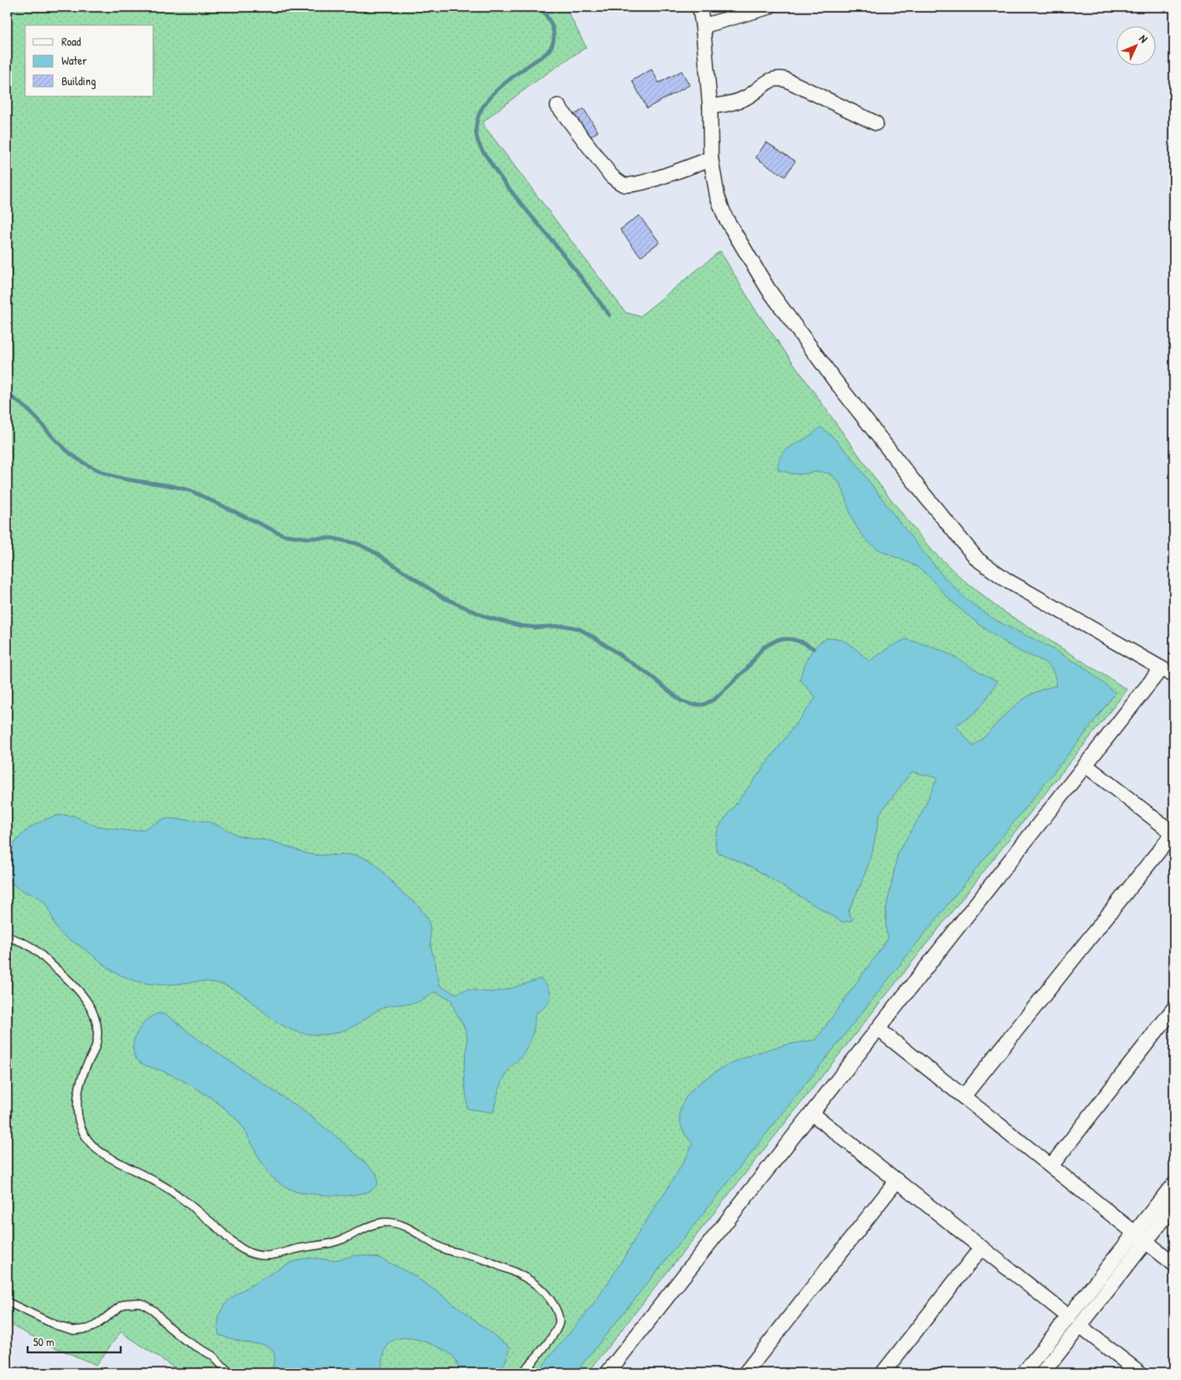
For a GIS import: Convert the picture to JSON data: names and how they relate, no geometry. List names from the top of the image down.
{
  "legend": ["Road", "Water", "Building"],
  "scale_bar": "50 m",
  "north": "top right"
}
